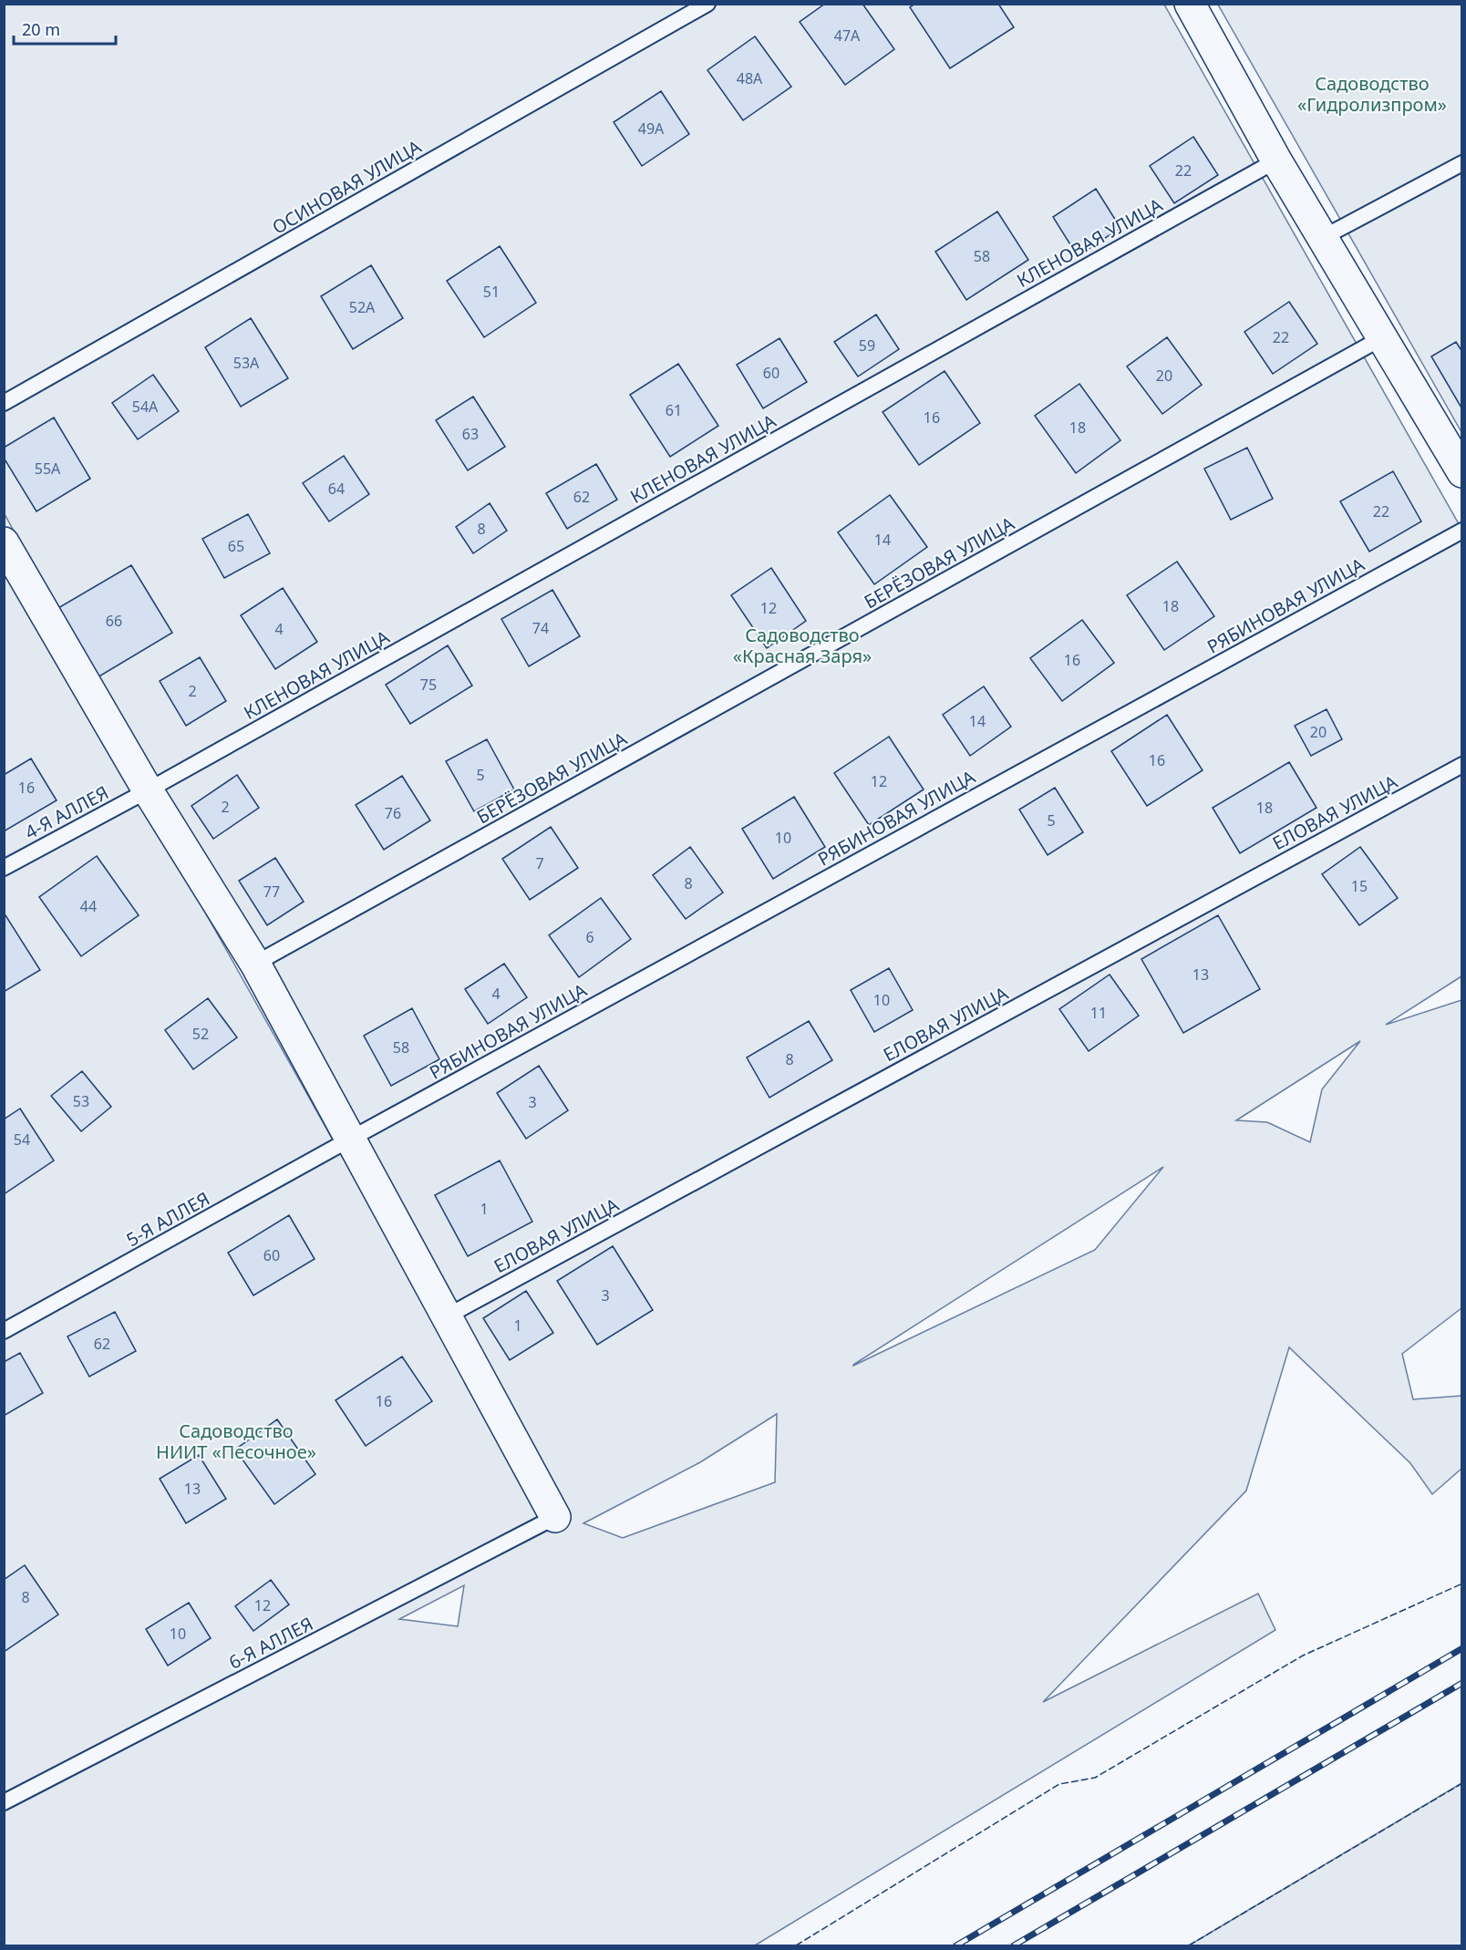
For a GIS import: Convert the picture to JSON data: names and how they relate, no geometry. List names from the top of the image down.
{
  "streets": {
    "lane": [
      "ОСИНОВАЯ УЛИЦА",
      "КЛЕНОВАЯ УЛИЦА",
      "БЕРЁЗОВАЯ УЛИЦА",
      "РЯБИНОВАЯ УЛИЦА",
      "4-Я АЛЛЕЯ",
      "ЕЛОВАЯ УЛИЦА",
      "5-Я АЛЛЕЯ",
      "6-Я АЛЛЕЯ"
    ]
  },
  "crossings": [
    ["КЛЕНОВАЯ УЛИЦА", "4-Я АЛЛЕЯ"],
    ["РЯБИНОВАЯ УЛИЦА", "5-Я АЛЛЕЯ"]
  ],
  "parks": ["Садоводство «Гидролизпром»", "Садоводство «Красная Заря»", "Садоводство НИИТ «Песочное»"],
  "house_numbers": [
    "47А",
    "48А",
    "49А",
    "22",
    "58",
    "51",
    "52А",
    "22",
    "59",
    "53А",
    "60",
    "20",
    "54А",
    "61",
    "16",
    "18",
    "63",
    "55А",
    "64",
    "62",
    "22",
    "8",
    "14",
    "65",
    "18",
    "12",
    "66",
    "74",
    "4",
    "16",
    "75",
    "2",
    "14",
    "20",
    "16",
    "5",
    "12",
    "16",
    "2",
    "18",
    "76",
    "5",
    "10",
    "7",
    "8",
    "15",
    "77",
    "44",
    "6",
    "13",
    "4",
    "10",
    "11",
    "52",
    "58",
    "8",
    "53",
    "3",
    "54",
    "1",
    "60",
    "3",
    "1",
    "62",
    "16",
    "13",
    "8",
    "12",
    "10"
  ],
  "scale_bar": "20 m"
}
